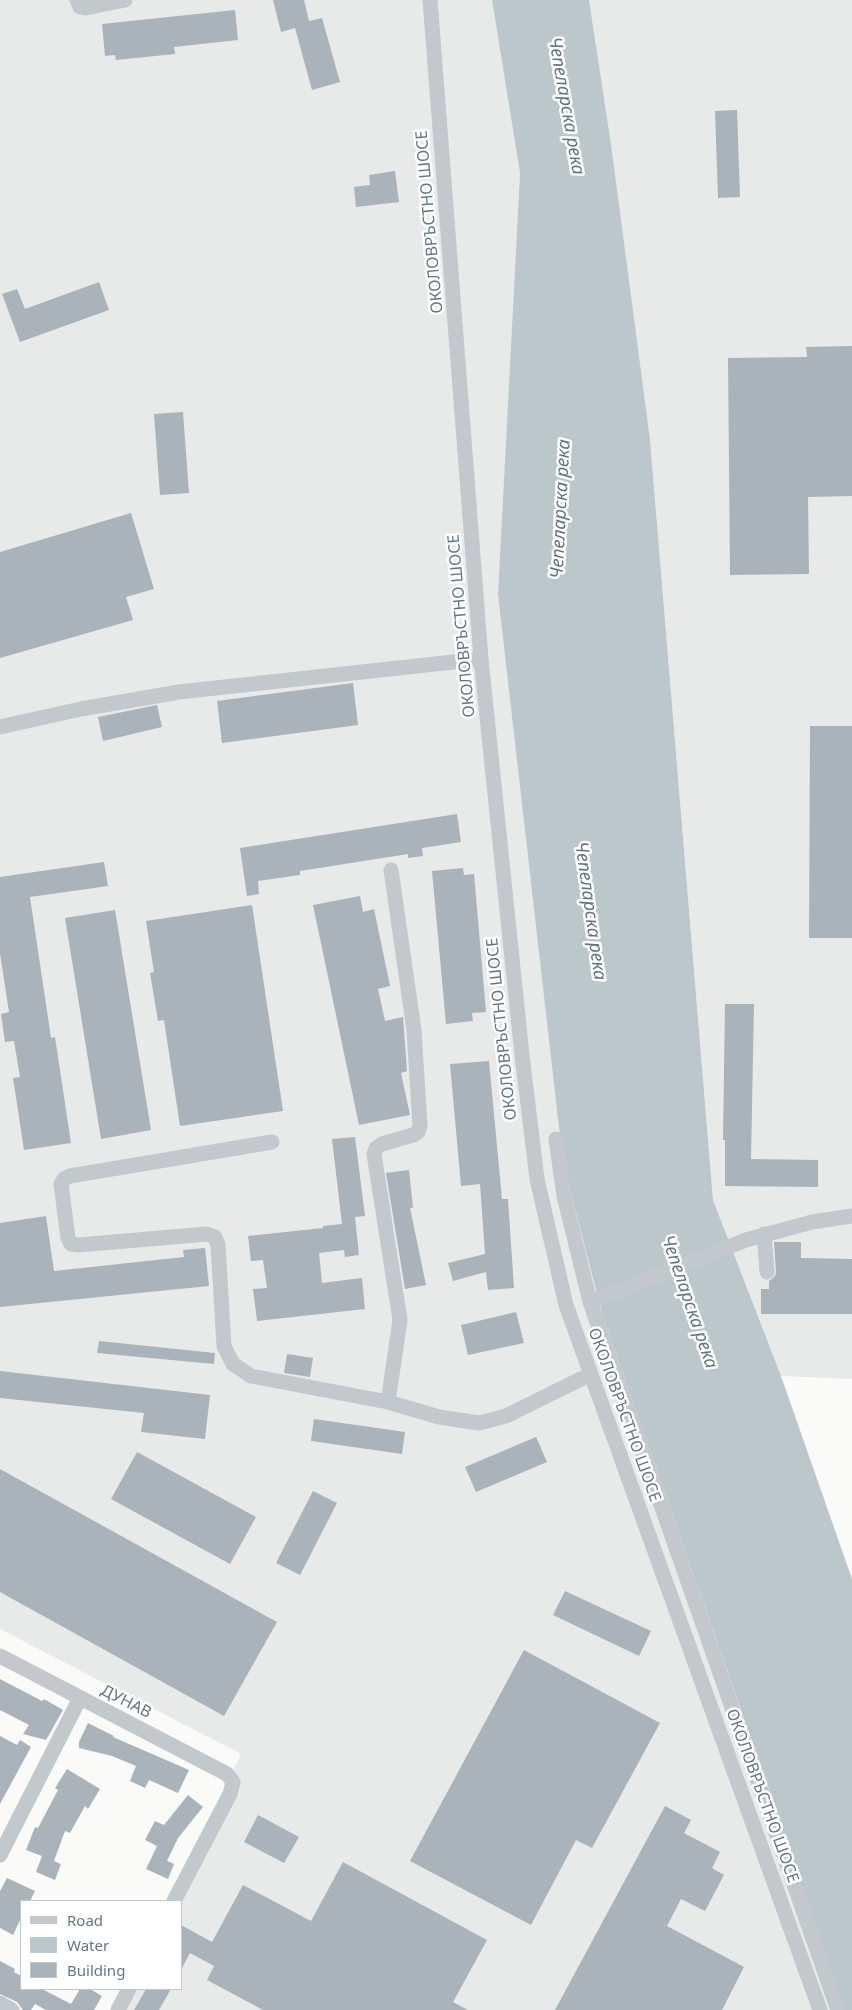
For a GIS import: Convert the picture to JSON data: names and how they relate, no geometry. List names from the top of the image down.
{
  "streets": {
    "street": ["ОКОЛОВРЪСТНО ШОСЕ", "ДУНАВ"]
  },
  "water": ["Чепеларска река"],
  "legend": ["Road", "Water", "Building"]
}
